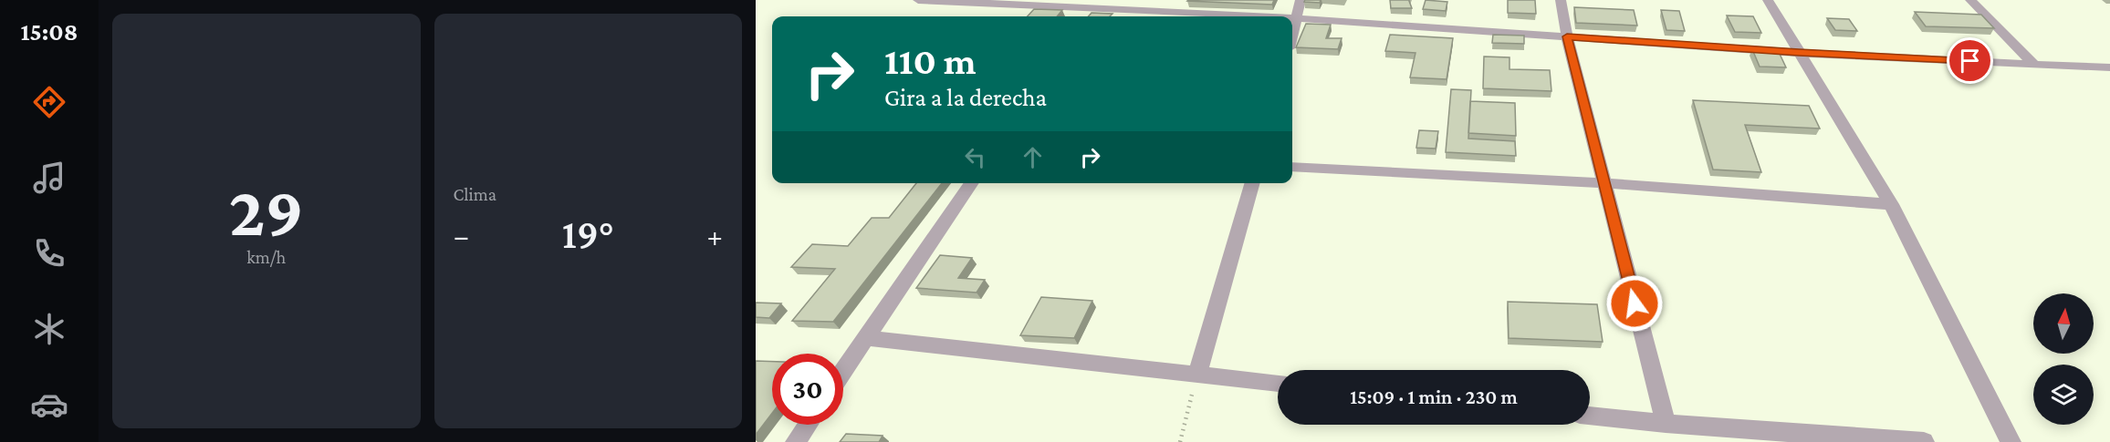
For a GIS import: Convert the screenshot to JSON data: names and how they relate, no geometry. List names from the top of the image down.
{
  "north": "top",
  "page": {
    "tabs": "15:08",
    "tile": [
      ["29", "km/h"],
      "Clima"
    ],
    "turn": ["110 m", "Gira a la derecha"],
    "heat": ["−", "19°", "+"],
    "limit": "30",
    "trip": "15:09 · 1 min · 230 m"
  }
}
